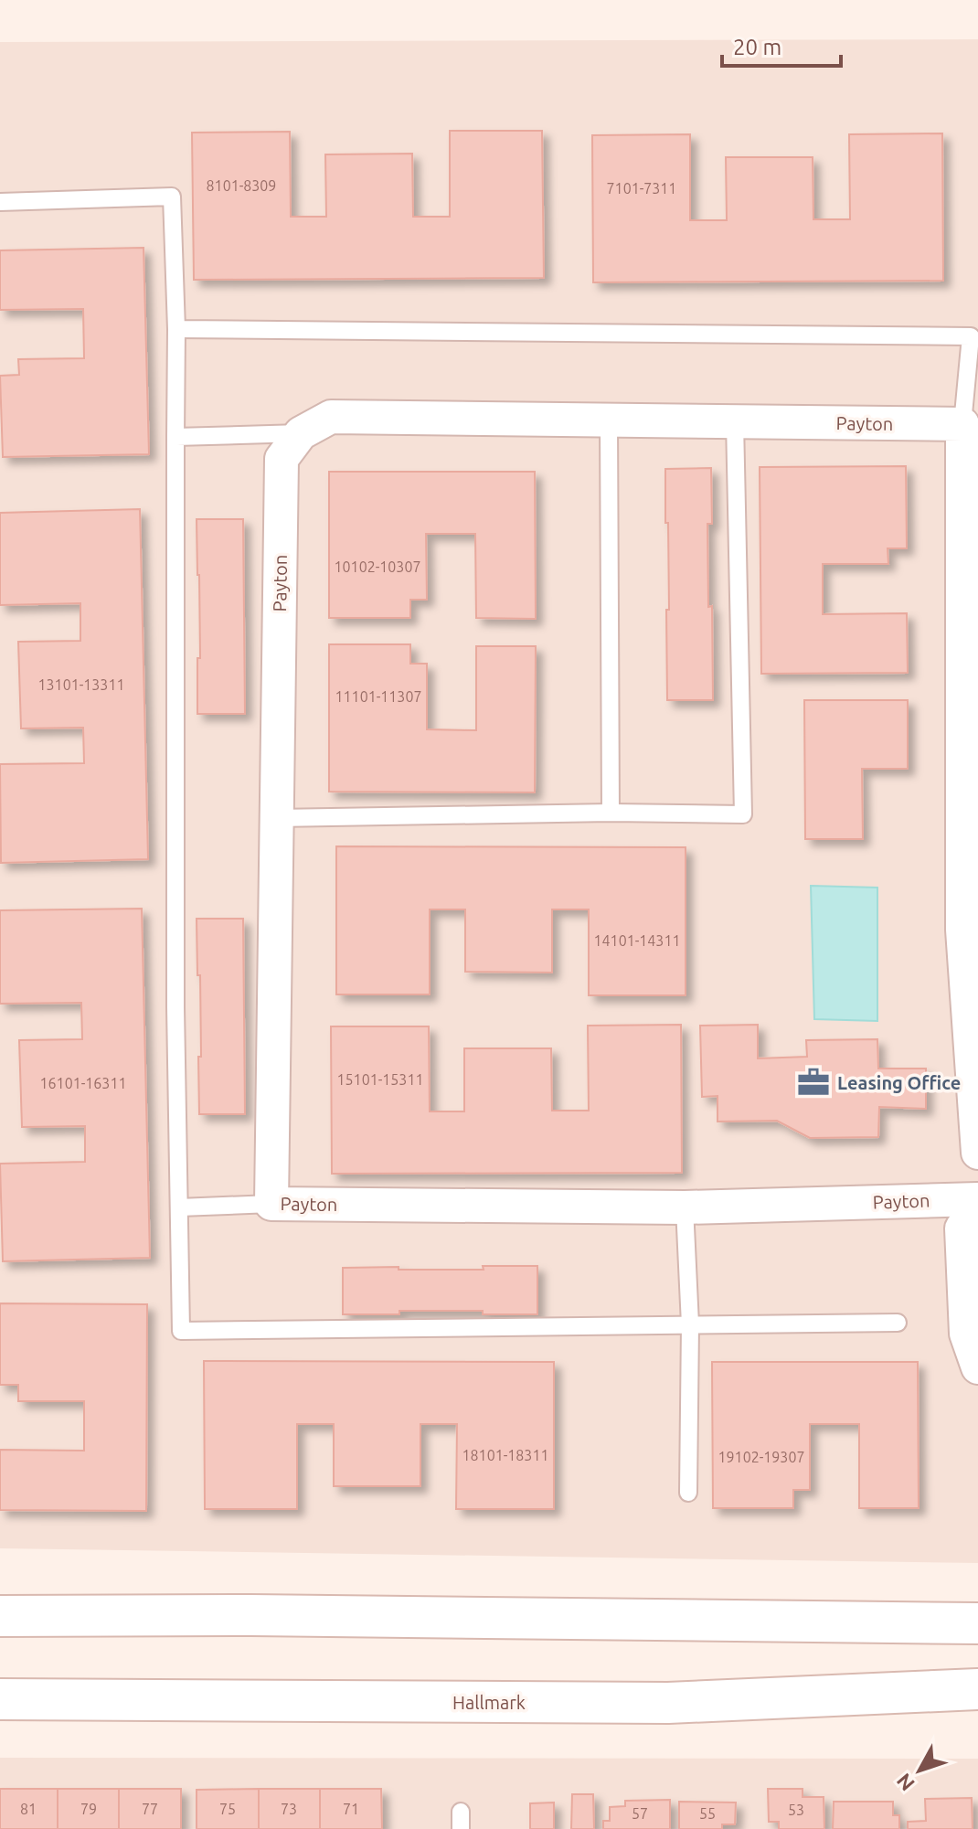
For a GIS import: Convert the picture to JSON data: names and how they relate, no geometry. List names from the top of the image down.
{
  "streets": {
    "street": ["Payton", "Hallmark"]
  },
  "places": {
    "office": ["Leasing Office"]
  },
  "house_numbers": [
    "8101-8309",
    "7101-7311",
    "10102-10307",
    "13101-13311",
    "11101-11307",
    "14101-14311",
    "15101-15311",
    "16101-16311",
    "18101-18311",
    "19102-19307",
    "81",
    "79",
    "77",
    "75",
    "73",
    "71",
    "53",
    "57",
    "55"
  ],
  "scale_bar": "20 m",
  "north": "bottom left"
}
